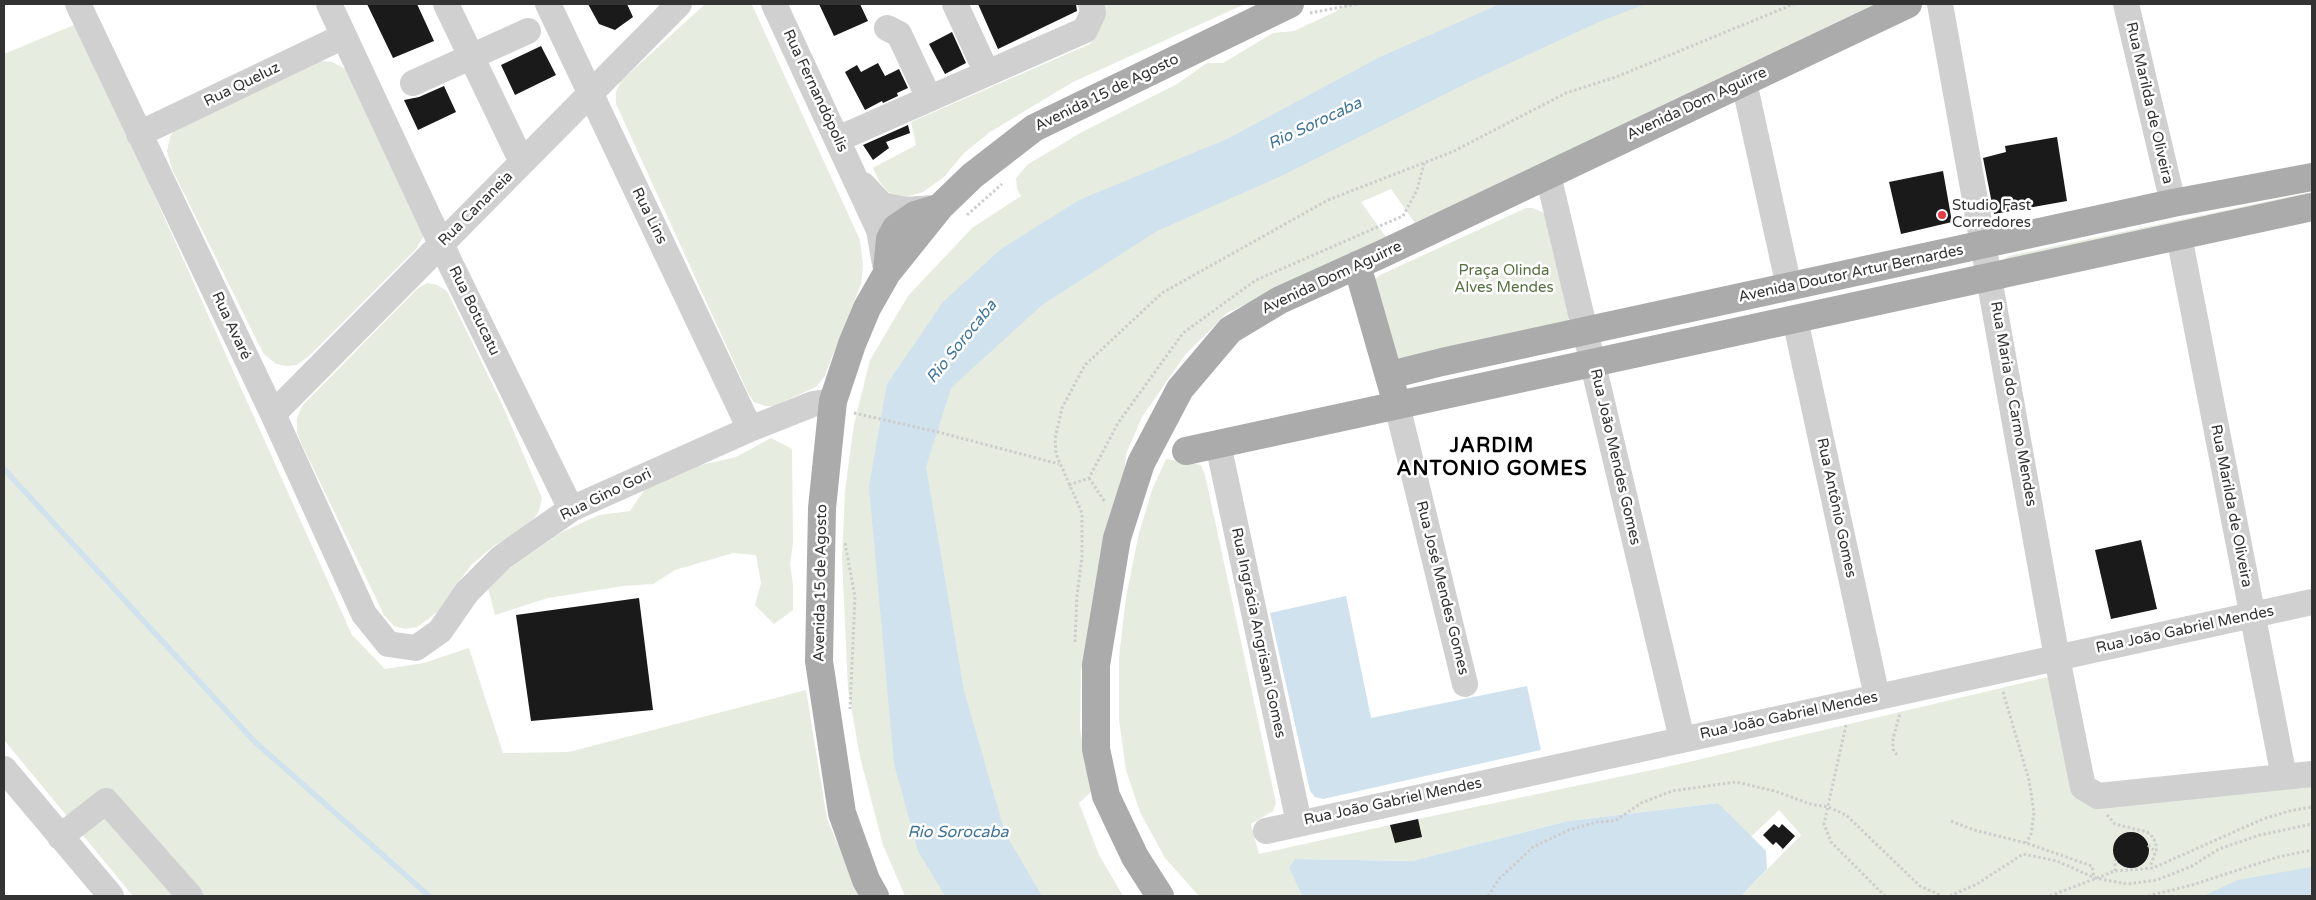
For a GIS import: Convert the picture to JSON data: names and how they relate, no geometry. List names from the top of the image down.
{
  "streets": {
    "main road": ["Avenida 15 de Agosto", "Avenida Dom Aguirre", "Avenida Doutor Artur Bernardes"],
    "street": [
      "Rua Queluz",
      "Rua Fernandópolis",
      "Rua Marilda de Oliveira",
      "Rua Cananeia",
      "Rua Lins",
      "Rua Botucatu",
      "Rua Avaré",
      "Rua Maria do Carmo Mendes",
      "Rua João Mendes Gomes",
      "Rua Gino Gori",
      "Rua Antônio Gomes",
      "Rua José Mendes Gomes",
      "Rua João Gabriel Mendes",
      "Rua Ingrácia Angrisani Gomes"
    ]
  },
  "crossings": [
    ["Rua Queluz", "Rua Botucatu"],
    ["Rua Queluz", "Rua Avaré"],
    ["Rua Fernandópolis", "Avenida 15 de Agosto"],
    ["Avenida 15 de Agosto", "Rua Gino Gori"],
    ["Rua Marilda de Oliveira", "Avenida Doutor Artur Bernardes"],
    ["Rua Marilda de Oliveira", "Rua João Gabriel Mendes"],
    ["Avenida Dom Aguirre", "Rua João Mendes Gomes"],
    ["Rua Cananeia", "Rua Lins"],
    ["Rua Cananeia", "Rua Botucatu"],
    ["Rua Cananeia", "Rua Avaré"],
    ["Rua Lins", "Rua Gino Gori"],
    ["Avenida Doutor Artur Bernardes", "Rua Maria do Carmo Mendes"],
    ["Avenida Doutor Artur Bernardes", "Rua João Mendes Gomes"],
    ["Rua Botucatu", "Rua Gino Gori"],
    ["Rua Avaré", "Rua Gino Gori"],
    ["Rua Maria do Carmo Mendes", "Rua João Gabriel Mendes"],
    ["Rua João Mendes Gomes", "Rua João Gabriel Mendes"],
    ["Rua Antônio Gomes", "Rua João Gabriel Mendes"],
    ["Rua João Gabriel Mendes", "Rua Ingrácia Angrisani Gomes"]
  ],
  "districts": ["JARDIM ANTONIO GOMES"],
  "water": ["Rio Sorocaba"],
  "parks": ["Praça Olinda Alves Mendes"],
  "places": ["Studio Fast Corredores"]
}
